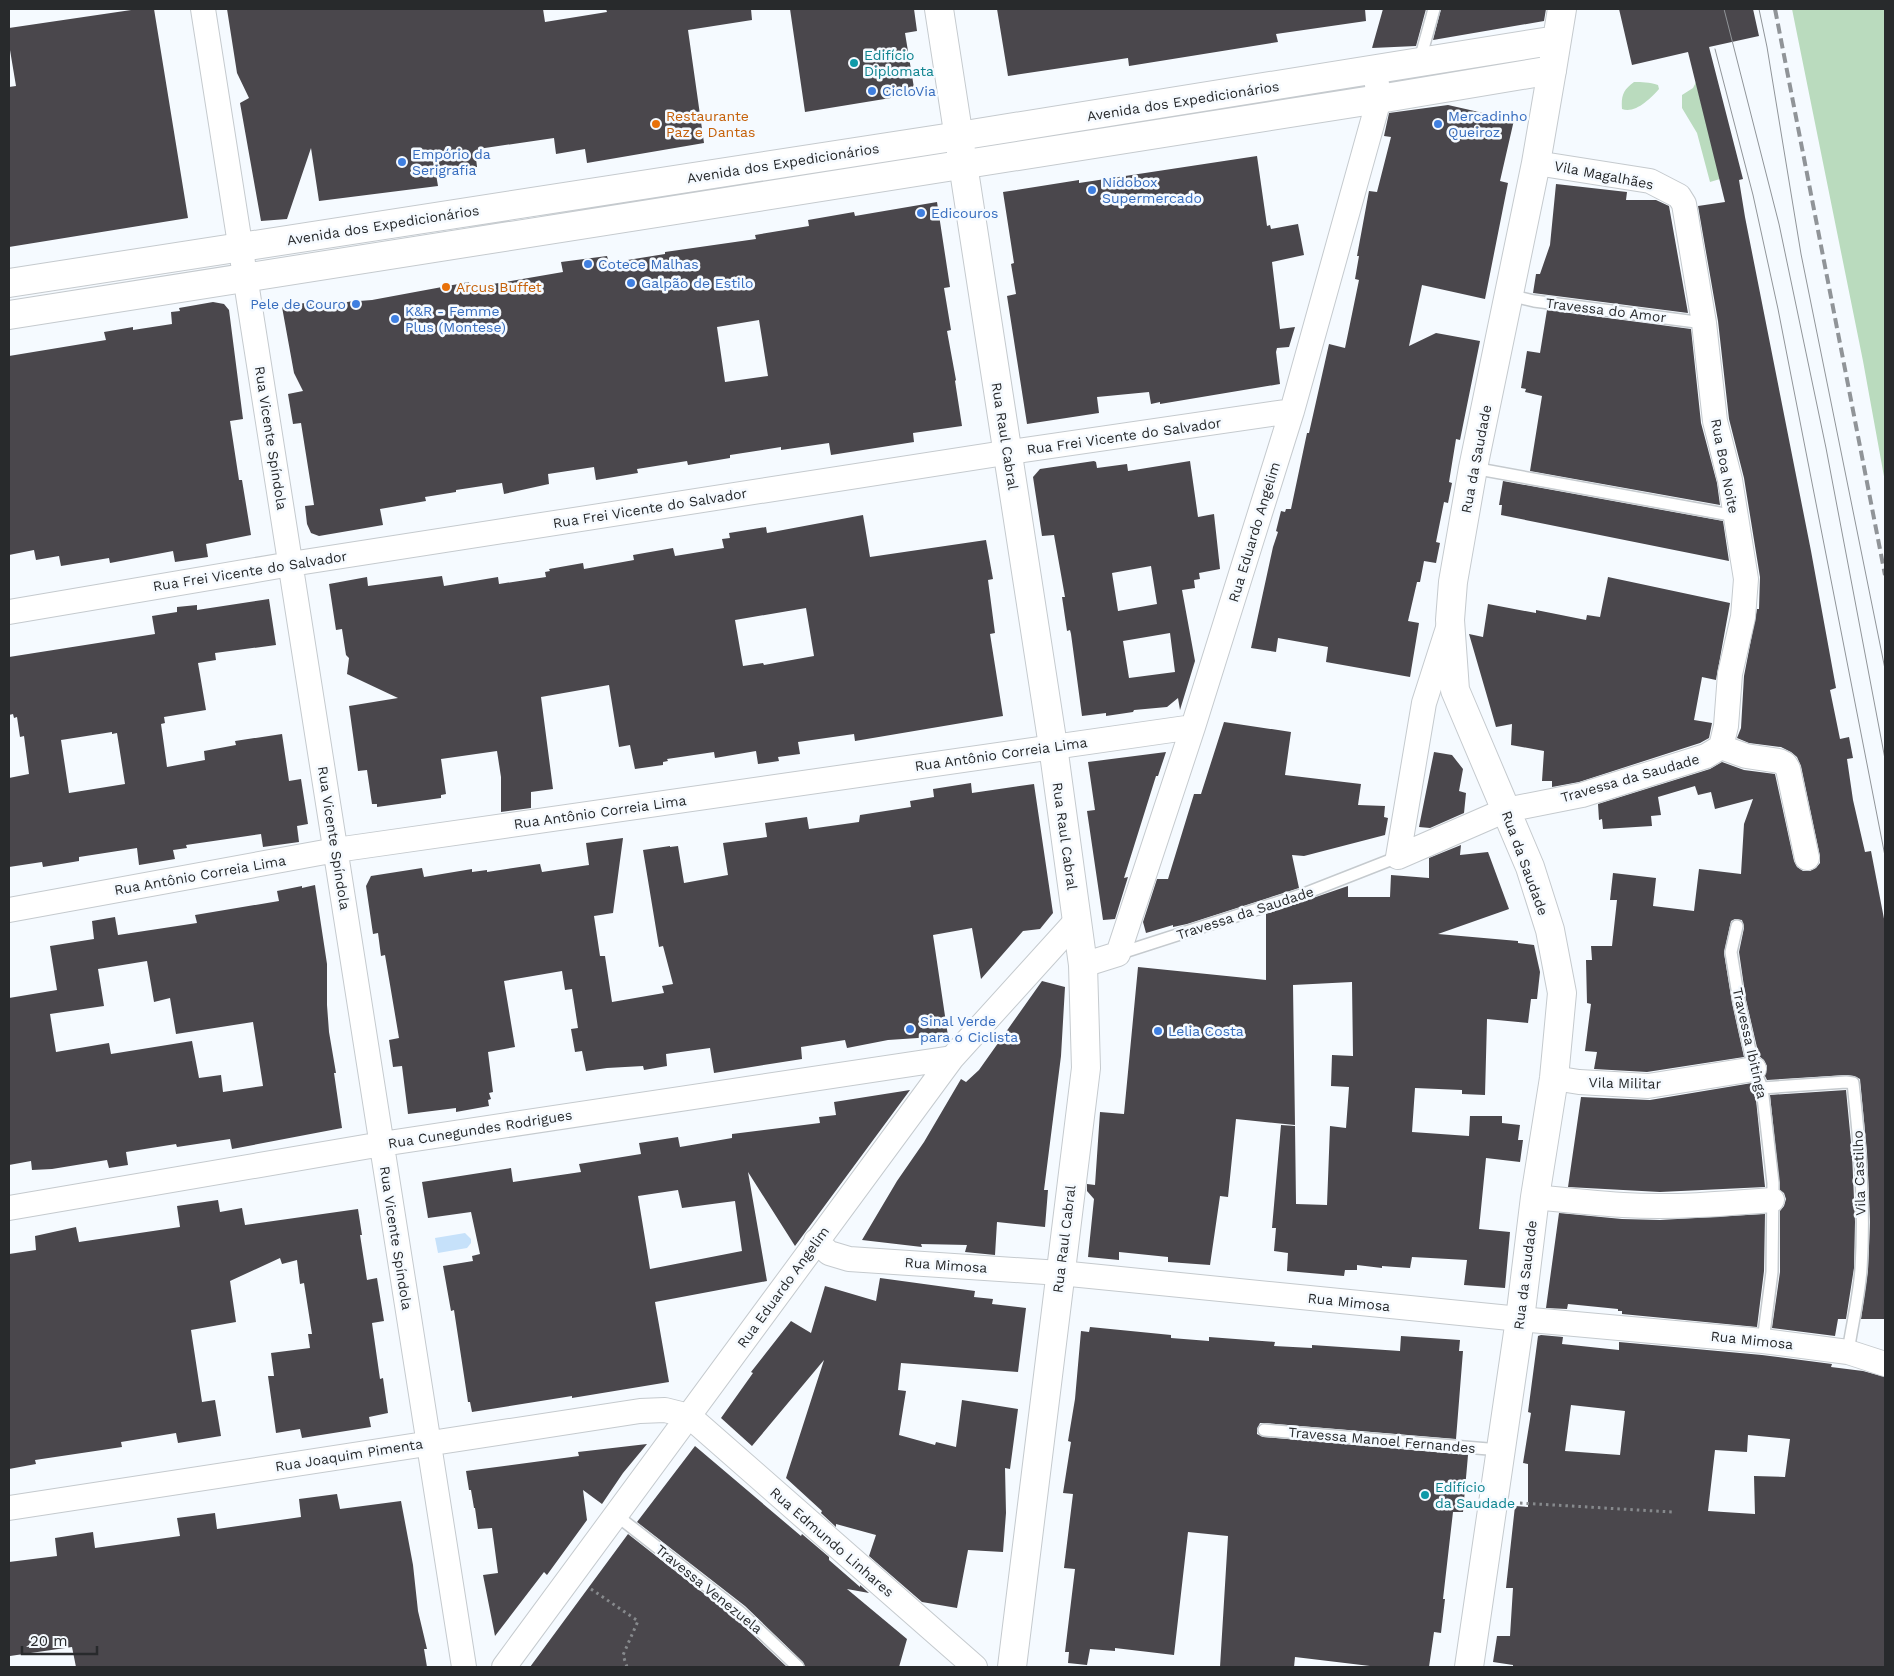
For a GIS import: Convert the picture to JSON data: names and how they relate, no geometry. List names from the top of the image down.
{
  "streets": {
    "main road": ["Avenida dos Expedicionários", "Rua Raul Cabral", "Rua da Saudade"],
    "street": [
      "Vila Magalhães",
      "Rua Frei Vicente do Salvador",
      "Rua Vicente Spíndola",
      "Rua Boa Noite",
      "Rua Eduardo Angelim",
      "Rua Antônio Correia Lima",
      "Travessa da Saudade",
      "Vila Militar",
      "Rua Cunegundes Rodrigues",
      "Rua Mimosa",
      "Rua Joaquim Pimenta",
      "Rua Edmundo Linhares"
    ],
    "lane": [
      "Travessa do Amor",
      "Travessa Ibitinga",
      "Vila Castilho",
      "Travessa Manoel Fernandes",
      "Travessa Venezuela"
    ]
  },
  "crossings": [
    ["Avenida dos Expedicionários", "Rua Raul Cabral"],
    ["Avenida dos Expedicionários", "Rua Vicente Spíndola"],
    ["Avenida dos Expedicionários", "Rua da Saudade"],
    ["Avenida dos Expedicionários", "Rua Eduardo Angelim"],
    ["Vila Magalhães", "Rua da Saudade"],
    ["Vila Magalhães", "Rua Boa Noite"],
    ["Travessa do Amor", "Rua da Saudade"],
    ["Travessa do Amor", "Rua Boa Noite"],
    ["Rua Raul Cabral", "Rua Frei Vicente do Salvador"],
    ["Rua Raul Cabral", "Rua Eduardo Angelim"],
    ["Rua Raul Cabral", "Rua Antônio Correia Lima"],
    ["Rua Raul Cabral", "Rua Mimosa"],
    ["Rua Frei Vicente do Salvador", "Rua Vicente Spíndola"],
    ["Rua Frei Vicente do Salvador", "Rua Eduardo Angelim"],
    ["Rua Vicente Spíndola", "Rua Antônio Correia Lima"],
    ["Rua Vicente Spíndola", "Rua Cunegundes Rodrigues"],
    ["Rua Vicente Spíndola", "Rua Joaquim Pimenta"],
    ["Rua da Saudade", "Travessa da Saudade"],
    ["Rua da Saudade", "Vila Militar"],
    ["Rua da Saudade", "Rua Mimosa"],
    ["Rua da Saudade", "Travessa Manoel Fernandes"],
    ["Rua Boa Noite", "Travessa da Saudade"],
    ["Rua Eduardo Angelim", "Rua Antônio Correia Lima"],
    ["Rua Eduardo Angelim", "Travessa da Saudade"],
    ["Rua Eduardo Angelim", "Rua Cunegundes Rodrigues"],
    ["Rua Eduardo Angelim", "Rua Mimosa"],
    ["Rua Eduardo Angelim", "Rua Joaquim Pimenta"],
    ["Rua Eduardo Angelim", "Rua Edmundo Linhares"],
    ["Rua Eduardo Angelim", "Travessa Venezuela"],
    ["Travessa Ibitinga", "Vila Militar"],
    ["Travessa Ibitinga", "Vila Castilho"],
    ["Travessa Ibitinga", "Rua Mimosa"],
    ["Vila Militar", "Vila Castilho"],
    ["Vila Castilho", "Rua Mimosa"],
    ["Rua Joaquim Pimenta", "Rua Edmundo Linhares"]
  ],
  "places": [
    "Edifício Diplomata",
    "CicloVia",
    "Restaurante Paz e Dantas",
    "Mercadinho Queiroz",
    "Empório da Serigrafia",
    "Nidobox Supermercado",
    "Edicouros",
    "Cotece Malhas",
    "Galpão de Estilo",
    "Arcus Buffet",
    "Pele de Couro",
    "K&R - Femme Plus (Montese)",
    "Sinal Verde para o Ciclista",
    "Lelia Costa",
    "Edifício da Saudade"
  ],
  "scale_bar": "20 m"
}
